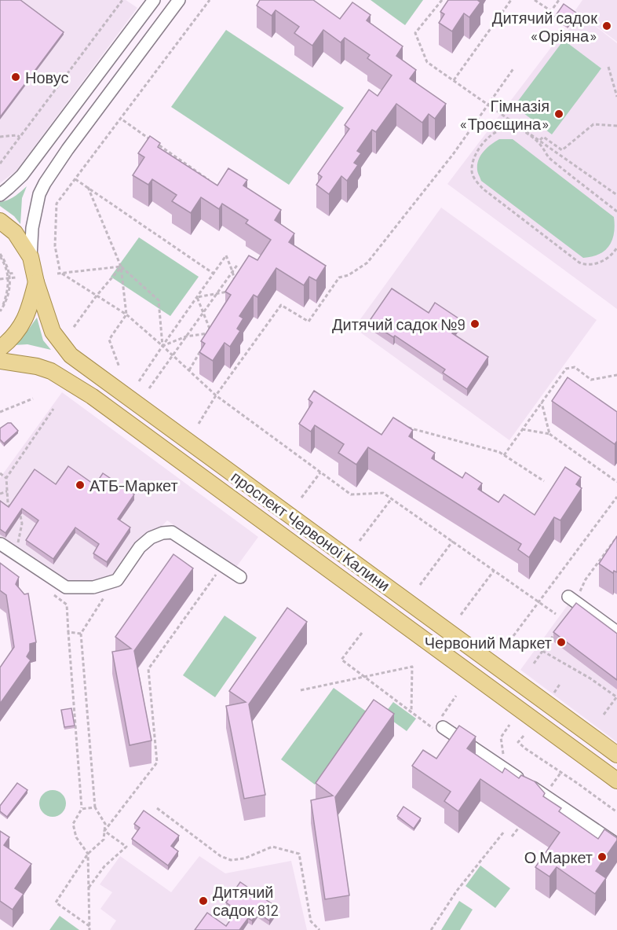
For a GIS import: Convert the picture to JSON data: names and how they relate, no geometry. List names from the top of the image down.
{
  "streets": {
    "main road": ["проспект Червоної Калини"]
  },
  "places": [
    "Дитячий садок «Оріяна»",
    "Новус",
    "Гімназія «Троєщина»",
    "Дитячий садок №9",
    "АТБ-Маркет",
    "Червоний Маркет",
    "О Маркет",
    "Дитячий садок 812"
  ]
}
